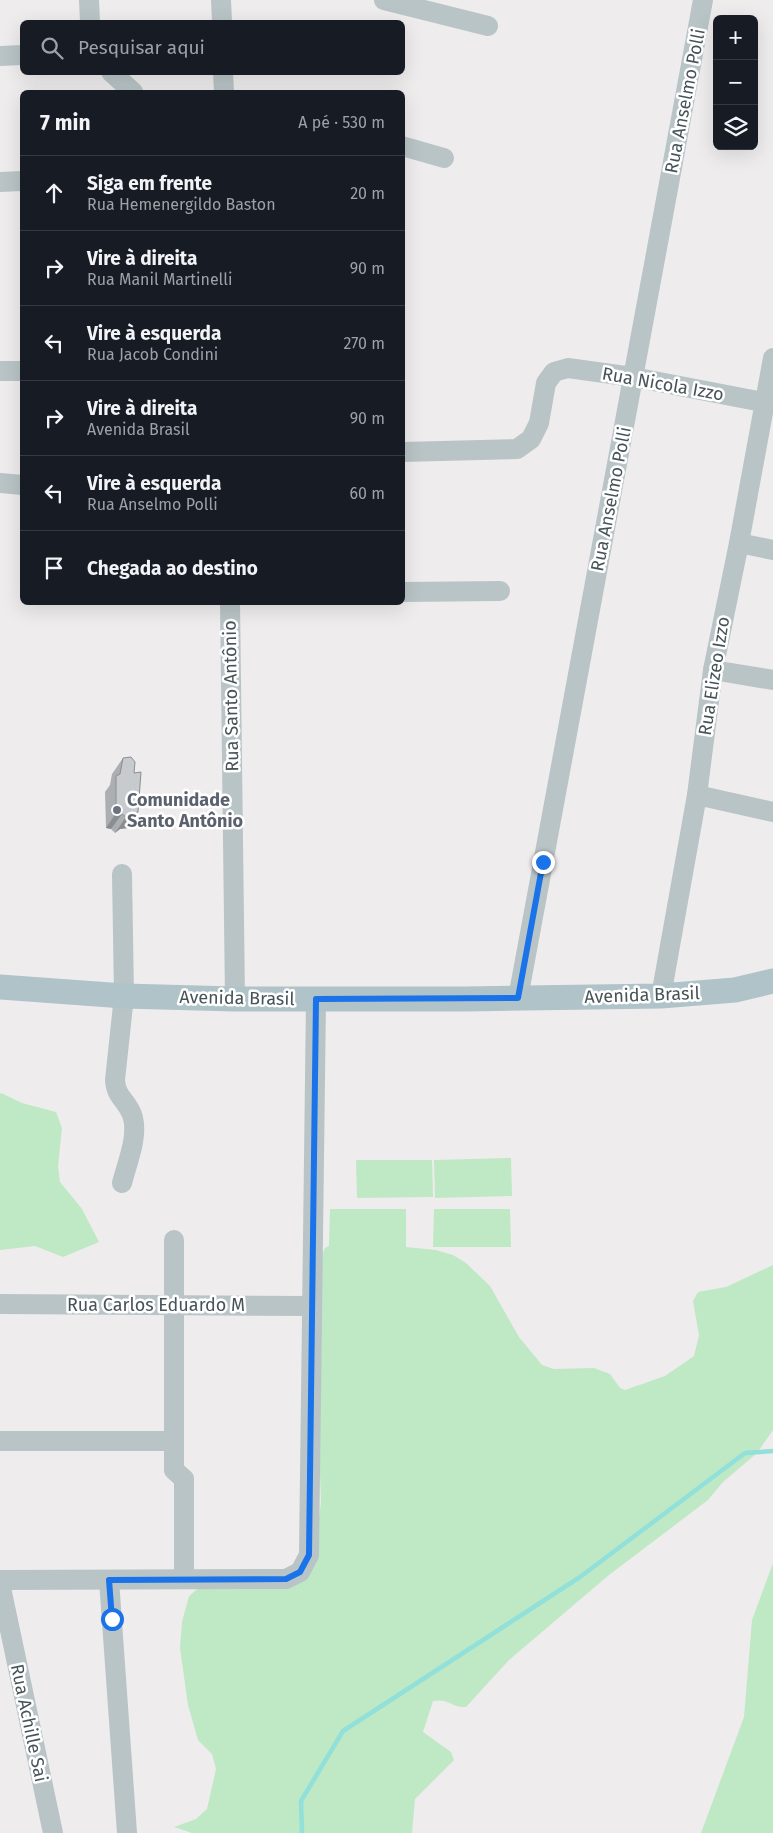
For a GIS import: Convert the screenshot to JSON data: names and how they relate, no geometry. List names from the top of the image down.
{
  "streets": {
    "main road": ["Avenida Brasil"],
    "street": [
      "Rua Anselmo Polli",
      "Rua Nicola Izzo",
      "Rua Elizeo Izzo",
      "Rua Santo Antônio",
      "Rua Carlos Eduardo M",
      "Rua Achille Sai"
    ]
  },
  "crossings": [
    ["Rua Anselmo Polli", "Rua Nicola Izzo"],
    ["Rua Anselmo Polli", "Avenida Brasil"],
    ["Rua Nicola Izzo", "Rua Elizeo Izzo"],
    ["Rua Elizeo Izzo", "Avenida Brasil"],
    ["Rua Santo Antônio", "Avenida Brasil"]
  ],
  "places": ["Comunidade Santo Antônio"],
  "page": {
    "map_buttons": ["+", "−"],
    "search": "Pesquisar aqui",
    "heading": ["7 min", "A pé · 530 m"],
    "list": [
      ["Siga em frente", "Rua Hemenergildo Baston", "20 m"],
      ["Vire à direita", "Rua Manil Martinelli", "90 m"],
      ["Vire à esquerda", "Rua Jacob Condini", "270 m"],
      ["Vire à direita", "Avenida Brasil", "90 m"],
      ["Vire à esquerda", "Rua Anselmo Polli", "60 m"],
      "Chegada ao destino"
    ]
  }
}
